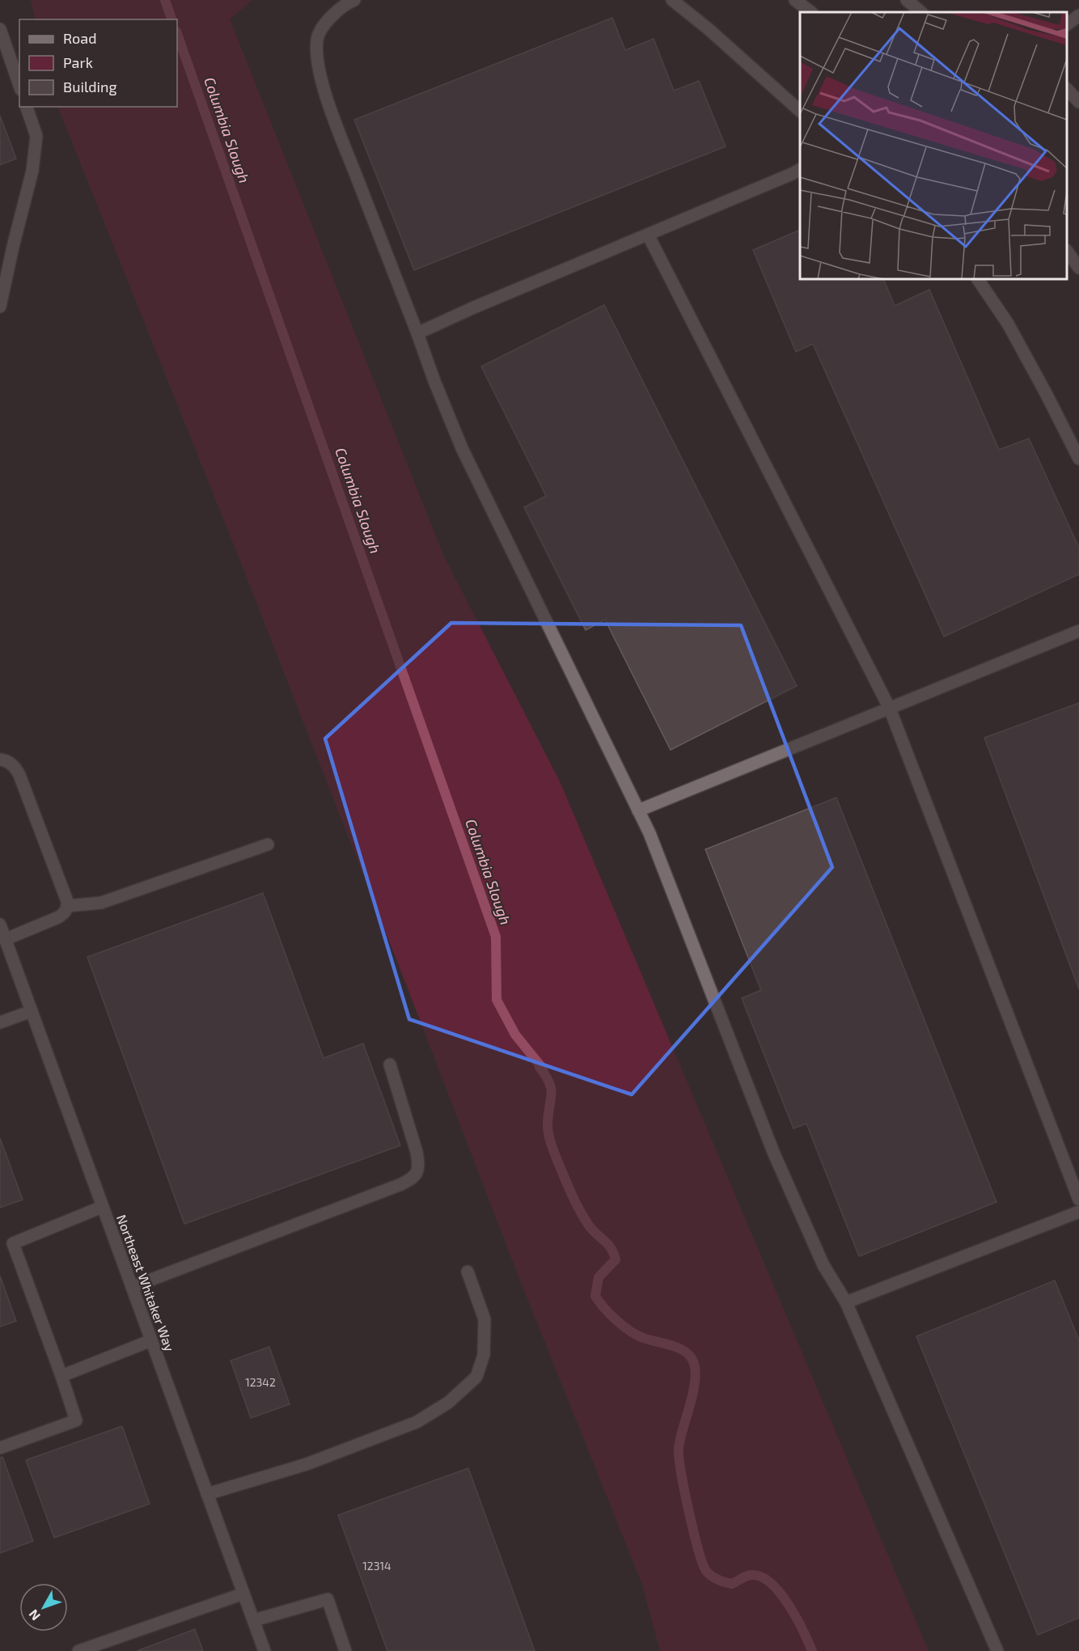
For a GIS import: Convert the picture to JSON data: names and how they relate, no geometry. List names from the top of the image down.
{
  "streets": {
    "street": ["Northeast Whitaker Way"]
  },
  "water": ["Columbia Slough"],
  "house_numbers": ["12342", "12314"],
  "legend": ["Road", "Park", "Building"],
  "north": "bottom left"
}
